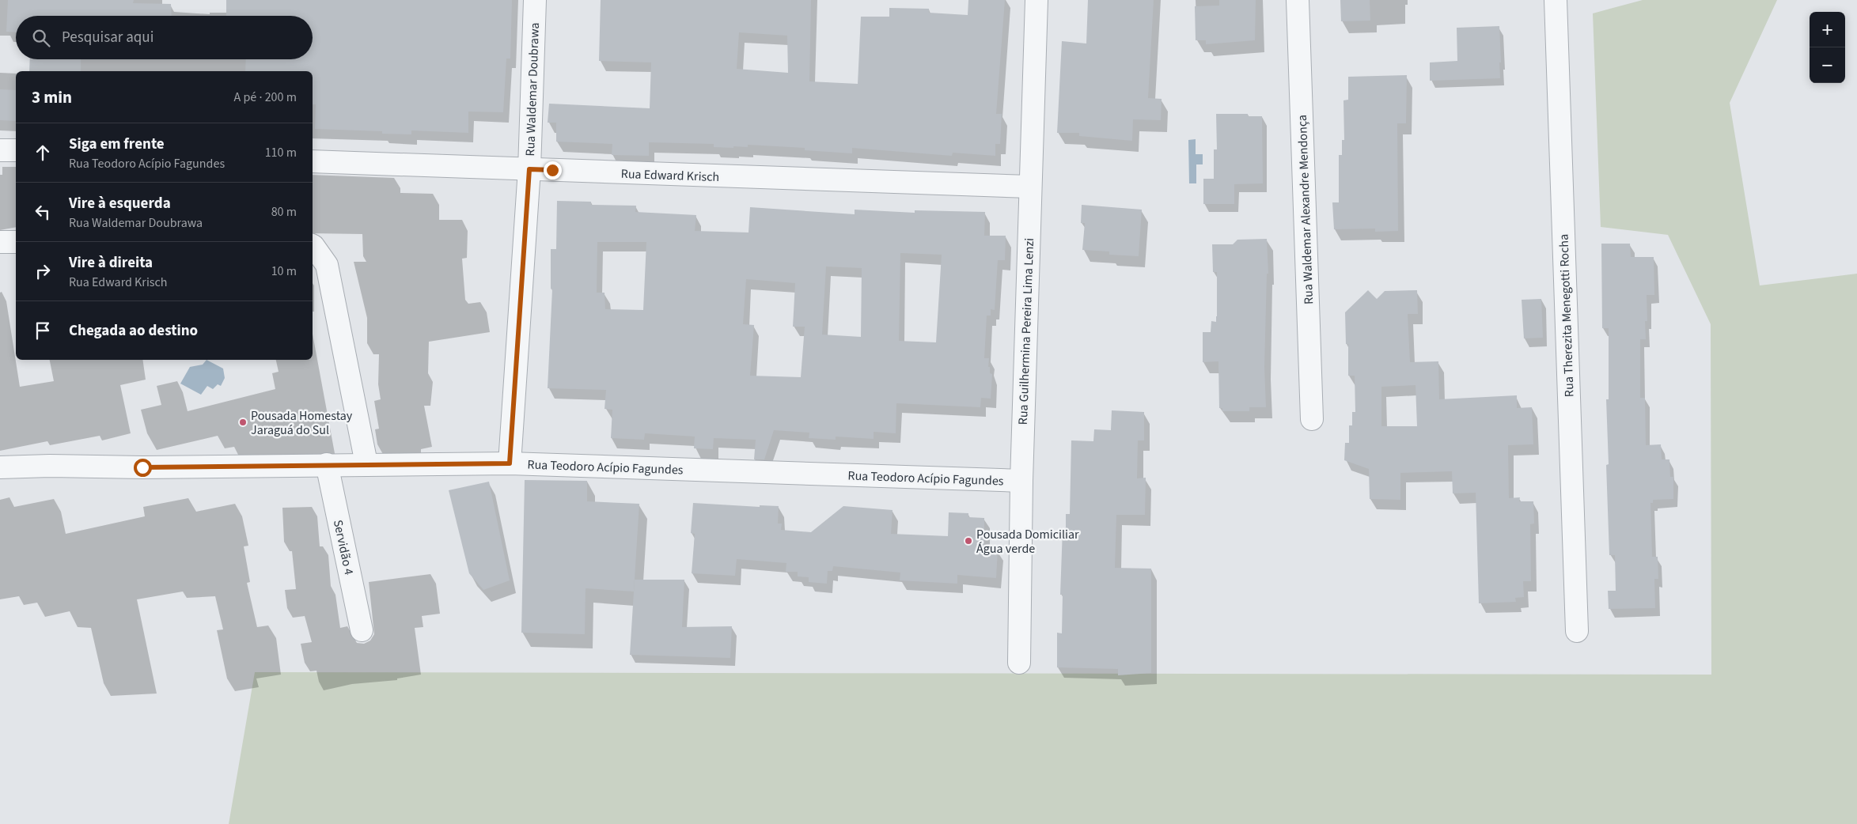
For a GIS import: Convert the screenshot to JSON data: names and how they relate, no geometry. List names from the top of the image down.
{
  "streets": {
    "street": [
      "Rua Waldemar Doubrawa",
      "Rua Edward Krisch",
      "Rua Waldemar Alexandre Mendonça",
      "Rua Therezita Menegotti Rocha",
      "Rua Guilhermina Pereira Lima Lenzi",
      "Rua Teodoro Acípio Fagundes",
      "Servidão 4"
    ]
  },
  "crossings": [
    ["Rua Waldemar Doubrawa", "Rua Edward Krisch"],
    ["Rua Waldemar Doubrawa", "Rua Teodoro Acípio Fagundes"],
    ["Rua Edward Krisch", "Rua Guilhermina Pereira Lima Lenzi"],
    ["Rua Guilhermina Pereira Lima Lenzi", "Rua Teodoro Acípio Fagundes"],
    ["Rua Teodoro Acípio Fagundes", "Servidão 4"]
  ],
  "places": ["Pousada Homestay Jaraguá do Sul", "Pousada Domiciliar Água verde"],
  "page": {
    "map_buttons": ["+", "−"],
    "search": "Pesquisar aqui",
    "heading": ["3 min", "A pé · 200 m"],
    "list": [
      ["Siga em frente", "Rua Teodoro Acípio Fagundes", "110 m"],
      ["Vire à esquerda", "Rua Waldemar Doubrawa", "80 m"],
      ["Vire à direita", "Rua Edward Krisch", "10 m"],
      "Chegada ao destino"
    ]
  }
}
